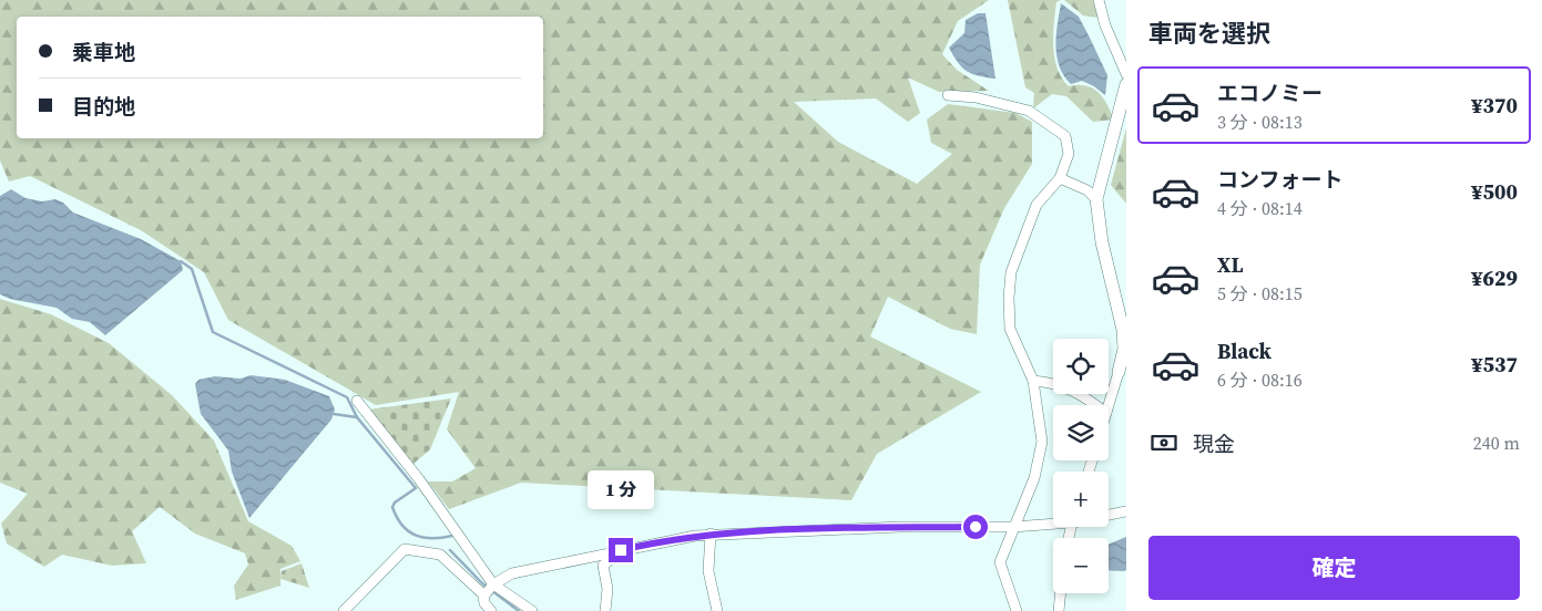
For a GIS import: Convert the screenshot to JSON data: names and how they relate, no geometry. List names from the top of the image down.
{
  "page": {
    "heading": "車両を選択",
    "banner": ["乗車地", "目的地"],
    "list": [
      {
        "name": "エコノミー",
        "note": "3 分 · 08:13",
        "value": "¥370"
      },
      {
        "name": "コンフォート",
        "note": "4 分 · 08:14",
        "value": "¥500"
      },
      {
        "name": "XL",
        "note": "5 分 · 08:15",
        "value": "¥629"
      },
      {
        "name": "Black",
        "note": "6 分 · 08:16",
        "value": "¥537"
      }
    ],
    "map_buttons": ["+", "−"],
    "pay": ["現金", "240 m"],
    "bubble": "1 分",
    "buttons": "確定"
  }
}
